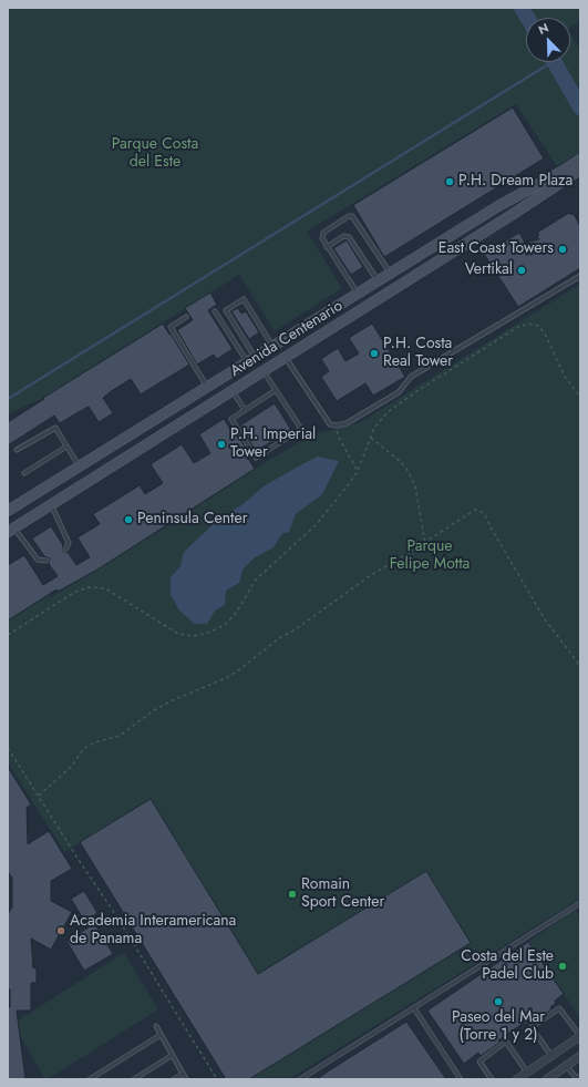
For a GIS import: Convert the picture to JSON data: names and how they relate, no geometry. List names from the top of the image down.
{
  "streets": {
    "main road": ["Avenida Centenario"]
  },
  "parks": ["Parque Costa del Este", "Parque Felipe Motta"],
  "places": [
    "P.H. Dream Plaza",
    "East Coast Towers",
    "Vertikal",
    "P.H. Costa Real Tower",
    "P.H. Imperial Tower",
    "Peninsula Center",
    "Romain Sport Center",
    "Academia Interamericana de Panama",
    "Costa del Este Padel Club",
    "Paseo del Mar (Torre 1 y 2)"
  ],
  "north": "top left"
}
